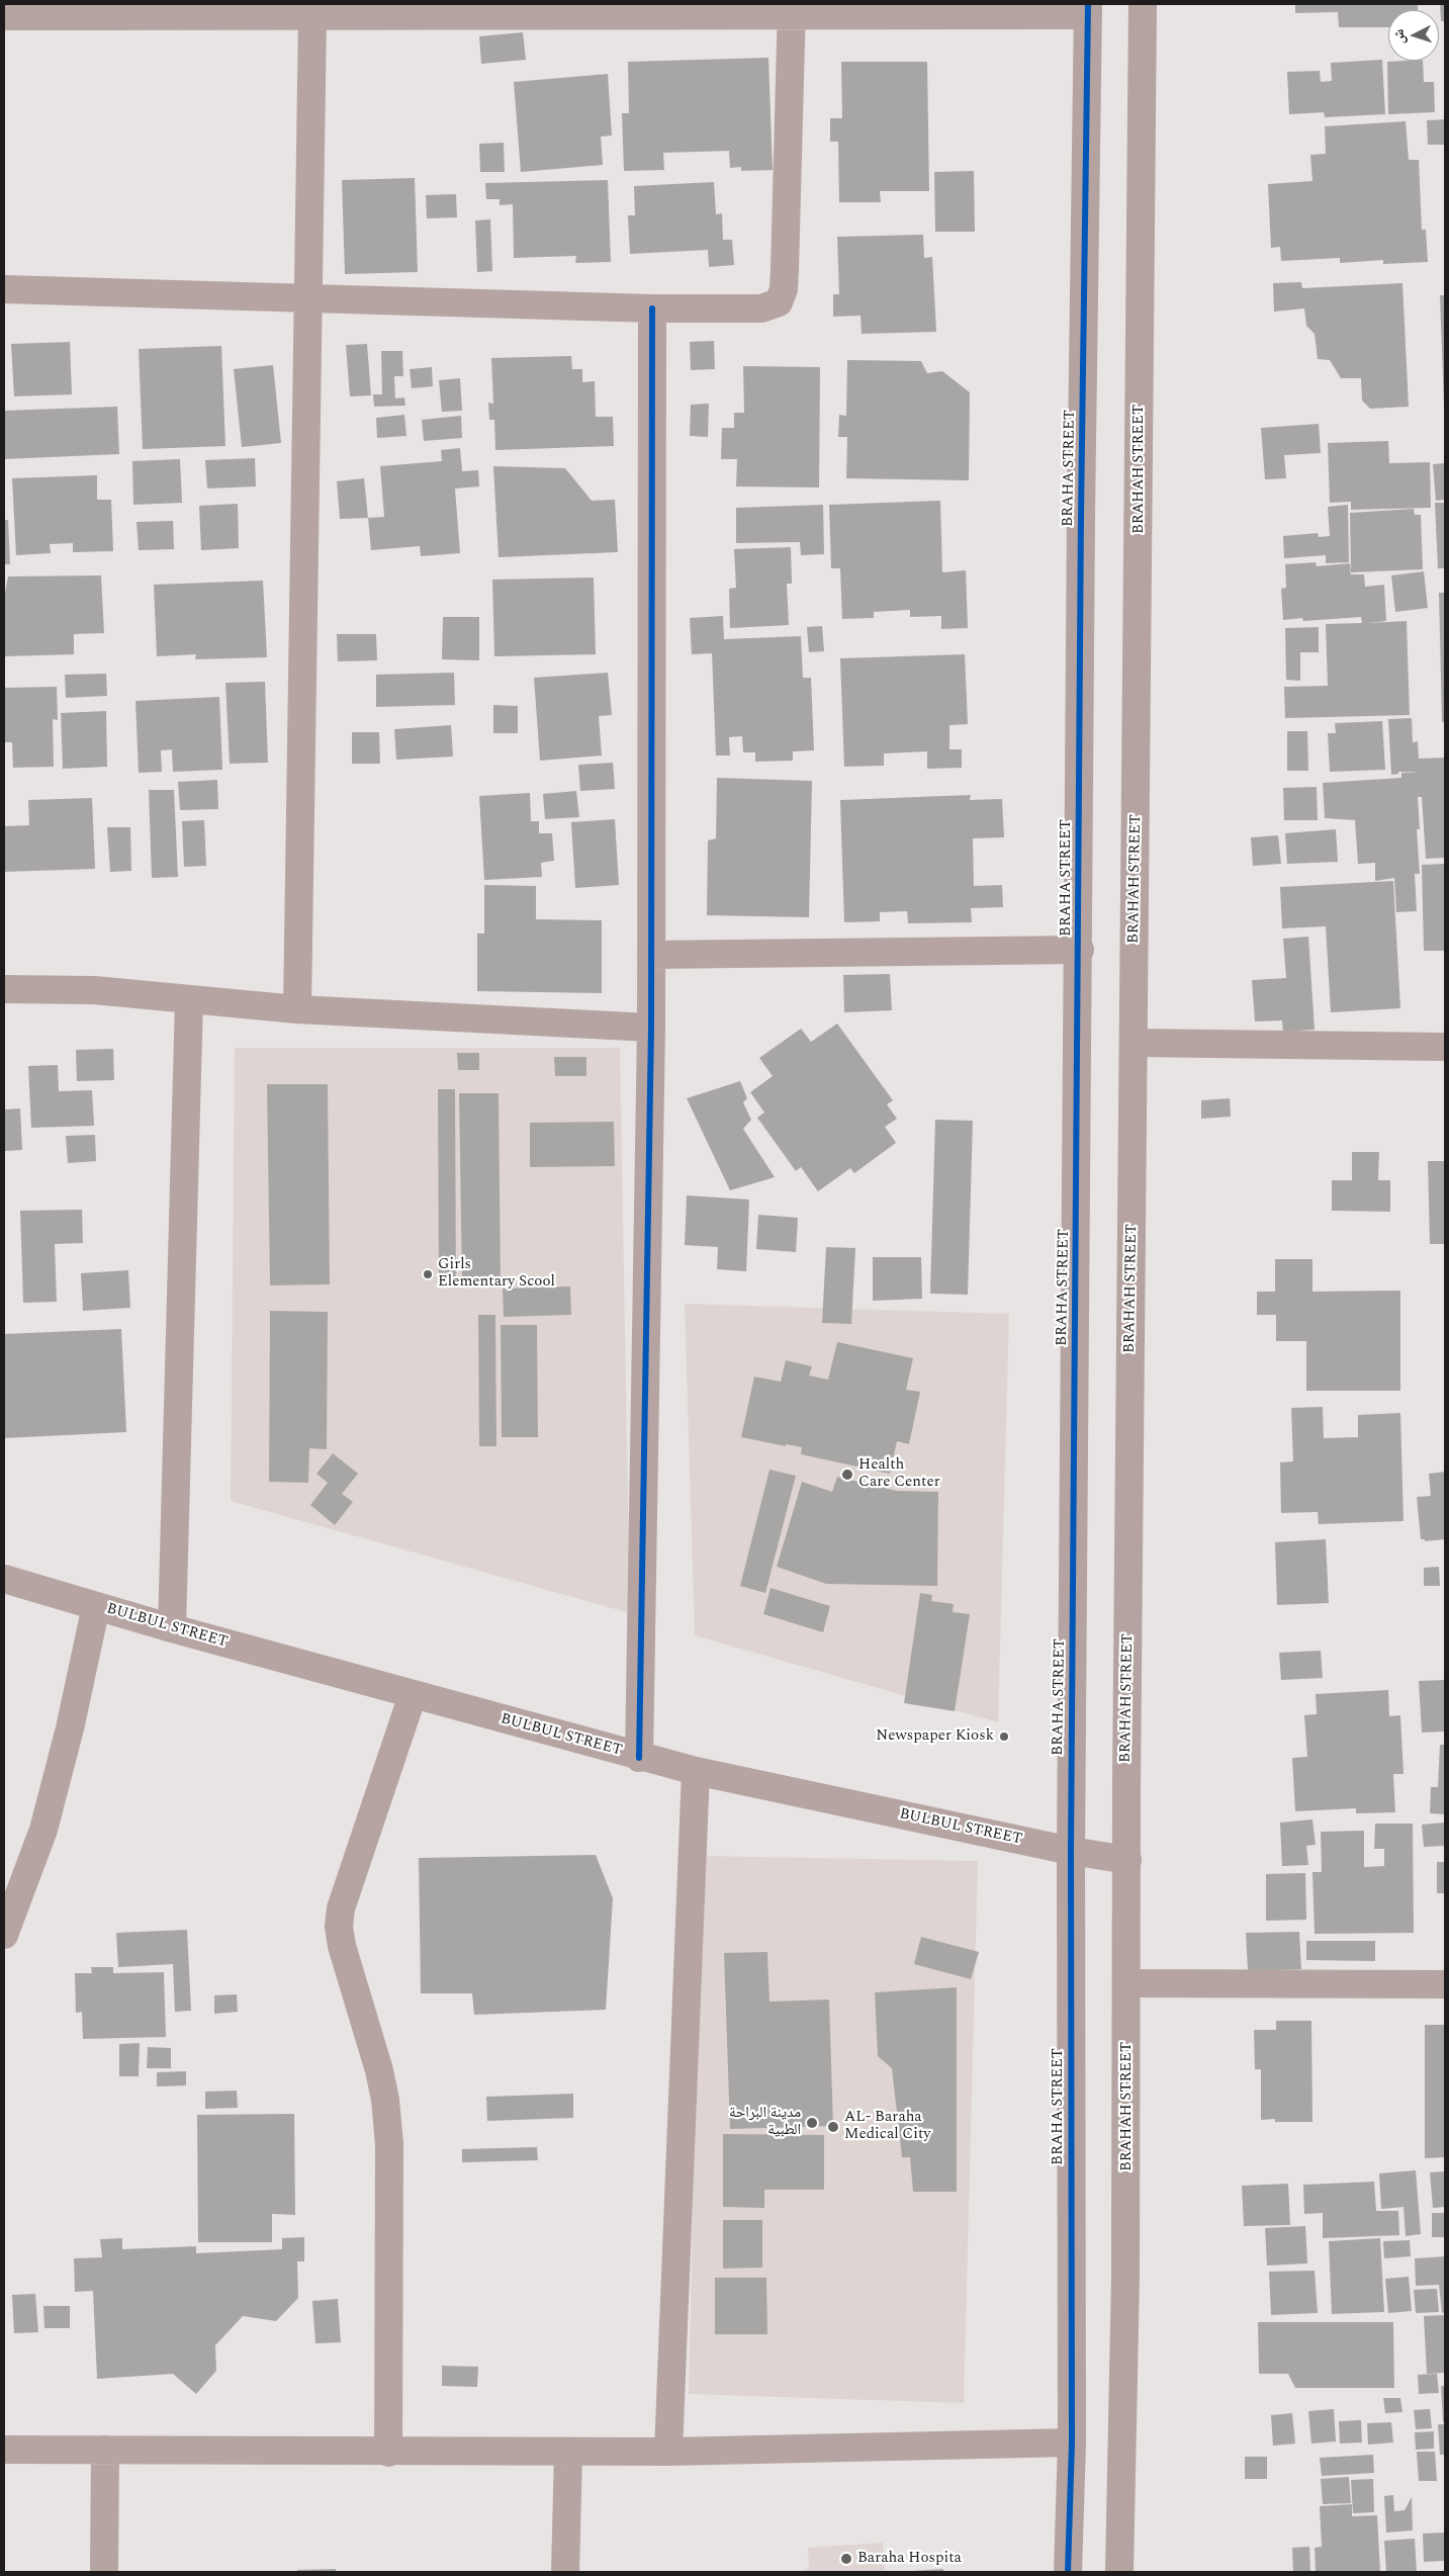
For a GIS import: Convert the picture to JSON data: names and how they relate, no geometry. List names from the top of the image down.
{
  "streets": {
    "street": ["BRAHA STREET", "BRAHAH STREET", "BULBUL STREET"]
  },
  "crossings": [
    ["BRAHA STREET", "BULBUL STREET"],
    ["BRAHAH STREET", "BULBUL STREET"]
  ],
  "places": [
    "Girls Elementary Scool",
    "Health Care Center",
    "Newspaper Kiosk",
    "مدينة البراحة الطبية",
    "AL- Baraha Medical City",
    "Baraha Hospita"
  ],
  "north": "left"
}
